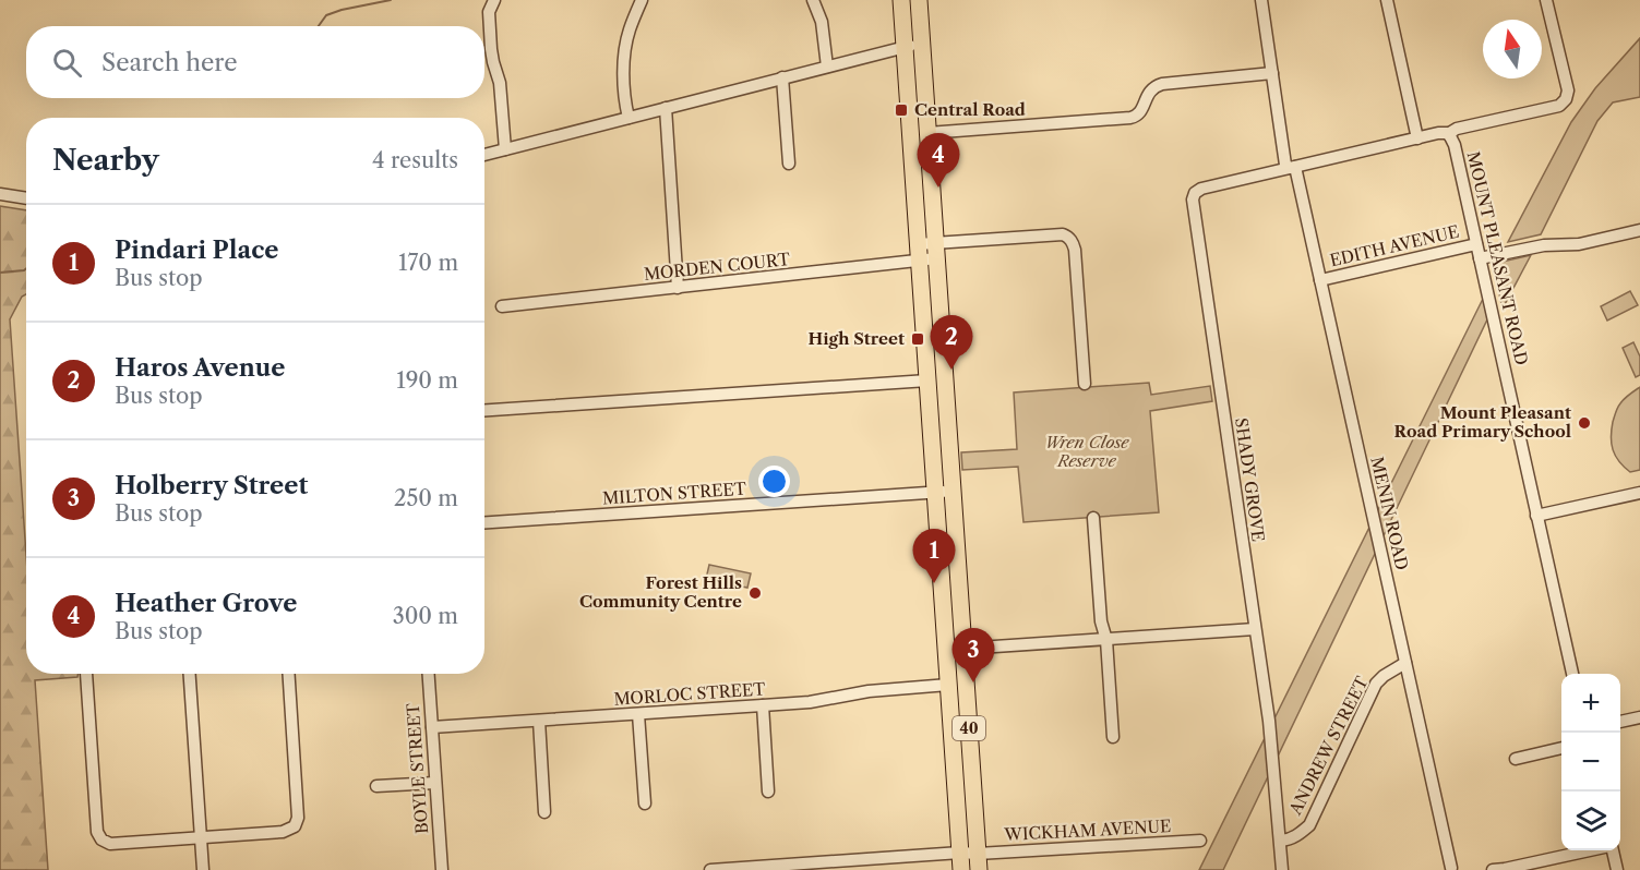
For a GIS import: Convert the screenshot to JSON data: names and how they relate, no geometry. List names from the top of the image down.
{
  "streets": {
    "highway": ["40"],
    "street": [
      "EDITH AVENUE",
      "MOUNT PLEASANT ROAD",
      "MORDEN COURT",
      "SHADY GROVE",
      "MILTON STREET",
      "MENIN ROAD",
      "MORLOC STREET",
      "ANDREW STREET",
      "BOYLE STREET",
      "WICKHAM AVENUE"
    ]
  },
  "crossings": [
    ["EDITH AVENUE", "MOUNT PLEASANT ROAD"],
    ["EDITH AVENUE", "MENIN ROAD"],
    ["MOUNT PLEASANT ROAD", "SHADY GROVE"],
    ["MOUNT PLEASANT ROAD", "MENIN ROAD"],
    ["MORDEN COURT", "40"],
    ["SHADY GROVE", "MENIN ROAD"],
    ["SHADY GROVE", "ANDREW STREET"],
    ["MILTON STREET", "40"],
    ["MENIN ROAD", "ANDREW STREET"],
    ["MORLOC STREET", "40"],
    ["MORLOC STREET", "BOYLE STREET"],
    ["40", "WICKHAM AVENUE"]
  ],
  "parks": ["Wren Close Reserve"],
  "places": {
    "transit": ["Central Road", "High Street"],
    "other": ["Mount Pleasant Road Primary School", "Forest Hills Community Centre"]
  },
  "north": "top",
  "page": {
    "search": "Search here",
    "heading": ["Nearby", "4 results"],
    "pins": [
      "4",
      "2",
      "1",
      "3"
    ],
    "list": [
      {
        "mark": "1",
        "name": "Pindari Place",
        "note": "Bus stop",
        "value": "170 m"
      },
      {
        "mark": "2",
        "name": "Haros Avenue",
        "note": "Bus stop",
        "value": "190 m"
      },
      {
        "mark": "3",
        "name": "Holberry Street",
        "note": "Bus stop",
        "value": "250 m"
      },
      {
        "mark": "4",
        "name": "Heather Grove",
        "note": "Bus stop",
        "value": "300 m"
      }
    ],
    "map_buttons": ["+", "−"]
  }
}
